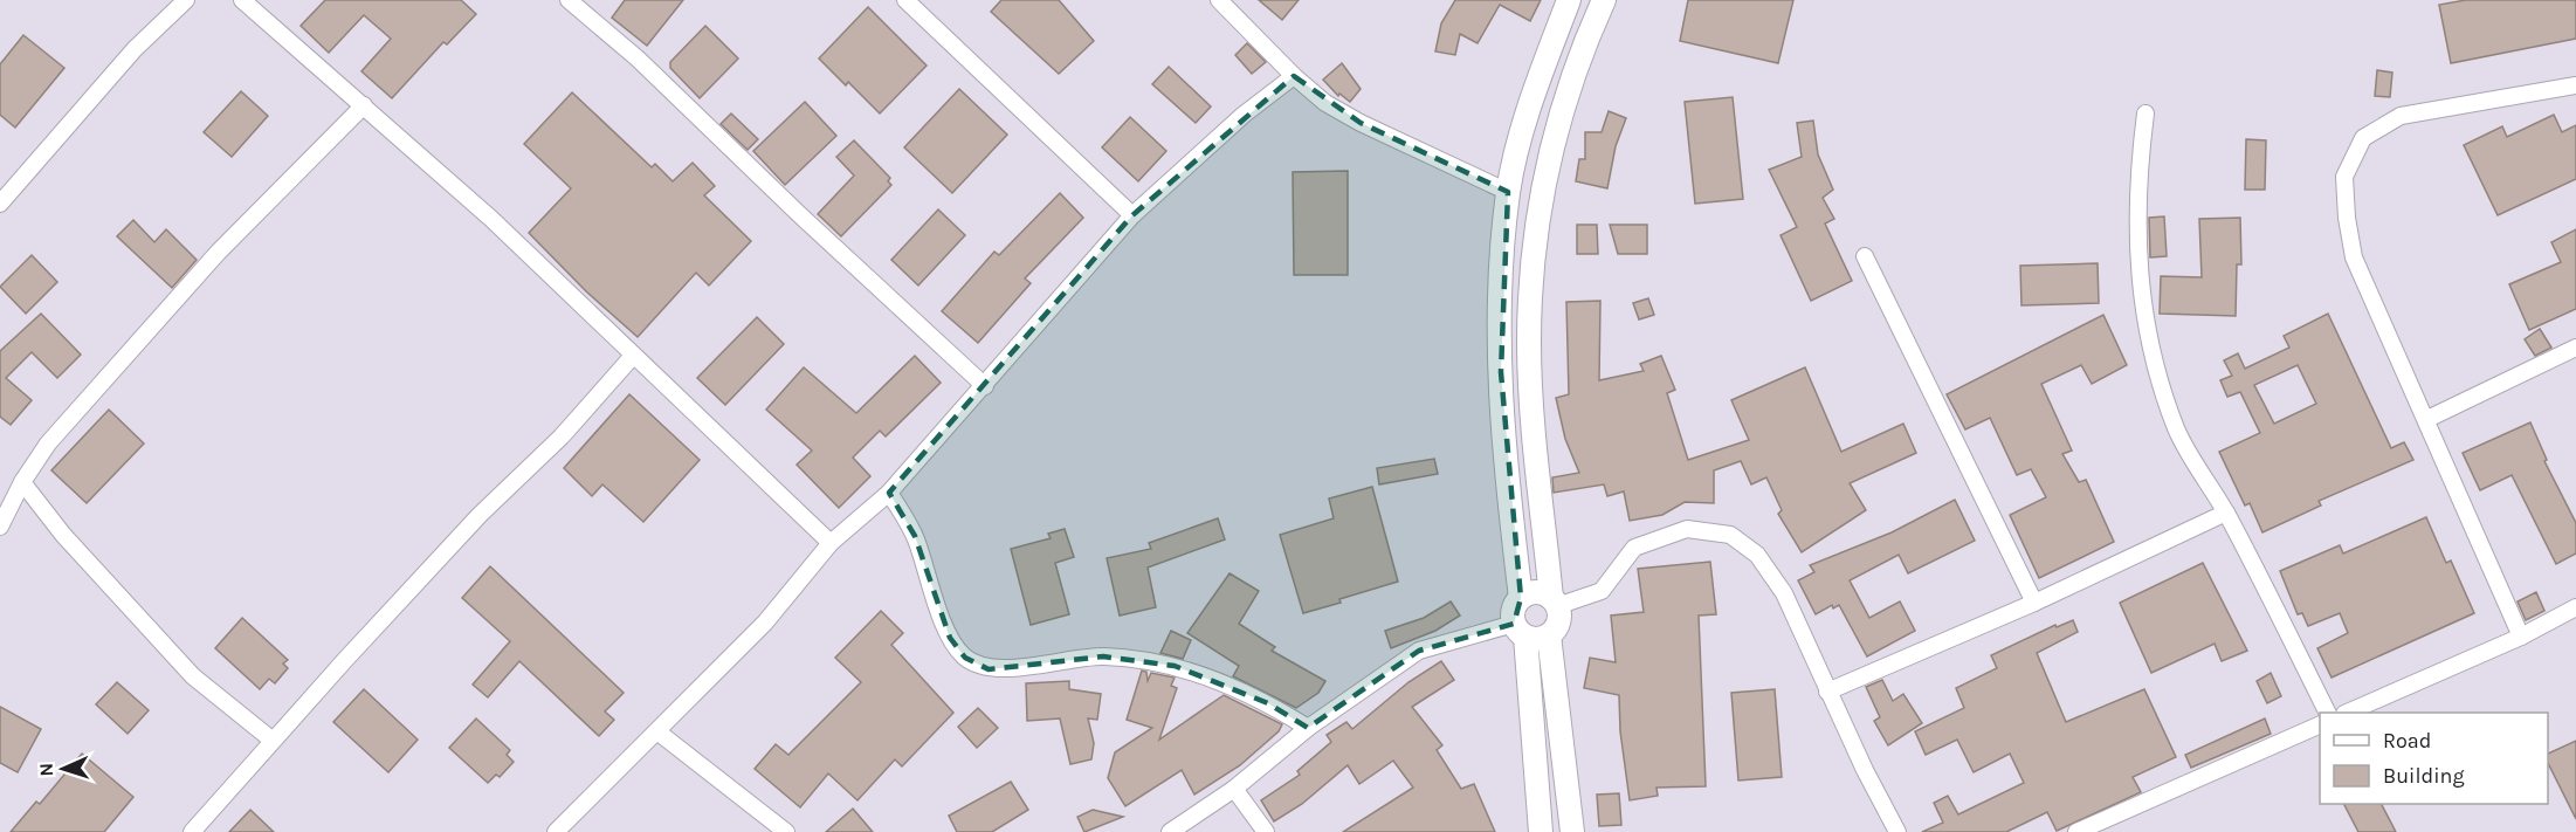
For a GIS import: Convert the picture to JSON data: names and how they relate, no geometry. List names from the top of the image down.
{
  "legend": ["Road", "Building"],
  "north": "left"
}
